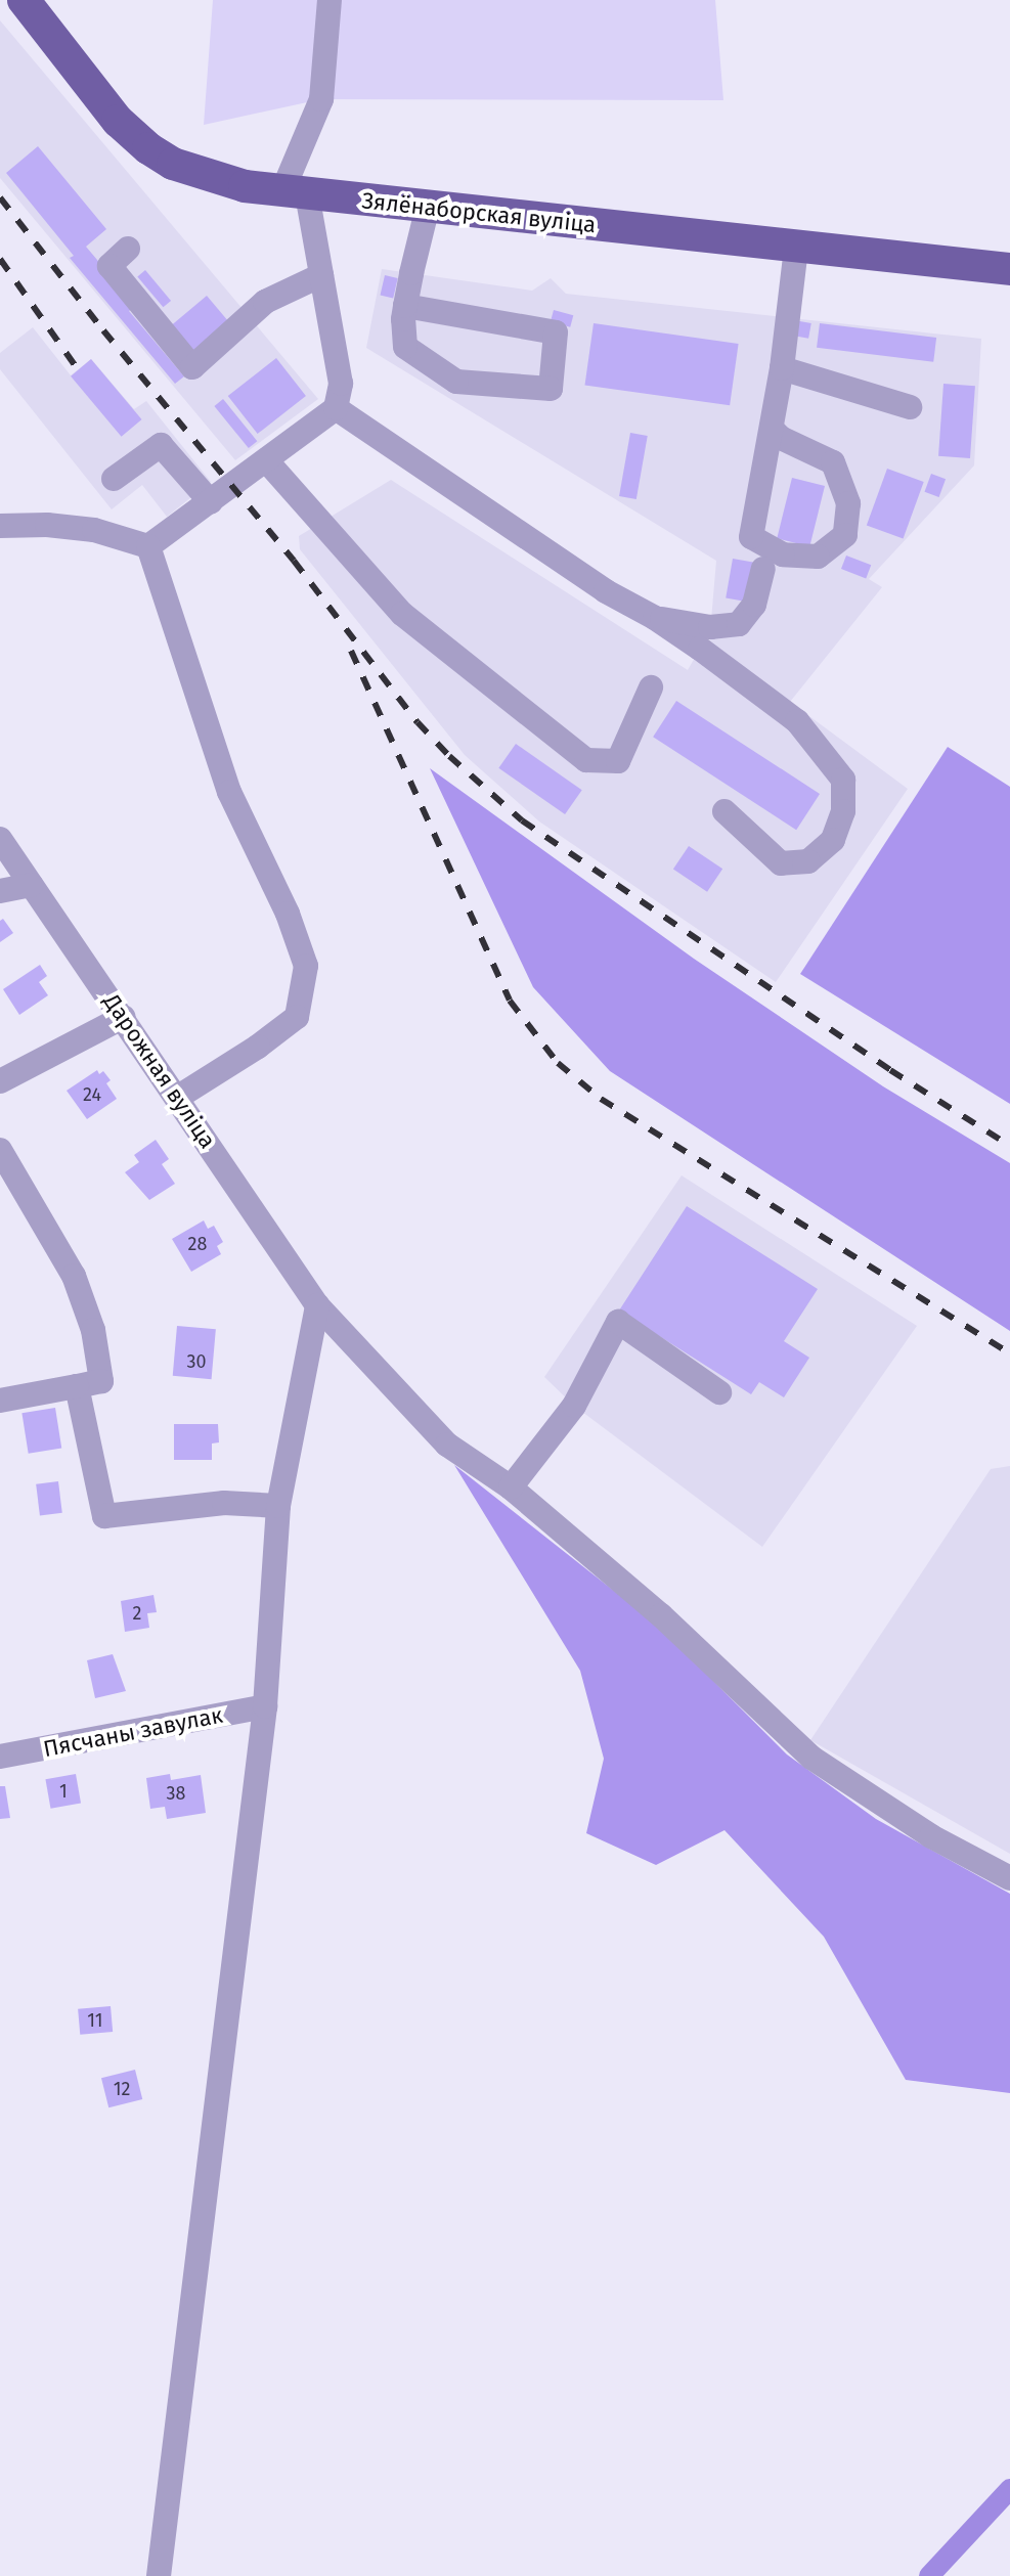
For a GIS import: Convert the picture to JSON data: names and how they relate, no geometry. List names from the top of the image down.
{
  "streets": {
    "main road": ["Зялёнаборская вуліца"],
    "street": ["Дарожная вуліца", "Пясчаны завулак"]
  },
  "house_numbers": [
    "24",
    "28",
    "30",
    "2",
    "1",
    "38",
    "11",
    "12"
  ]
}
